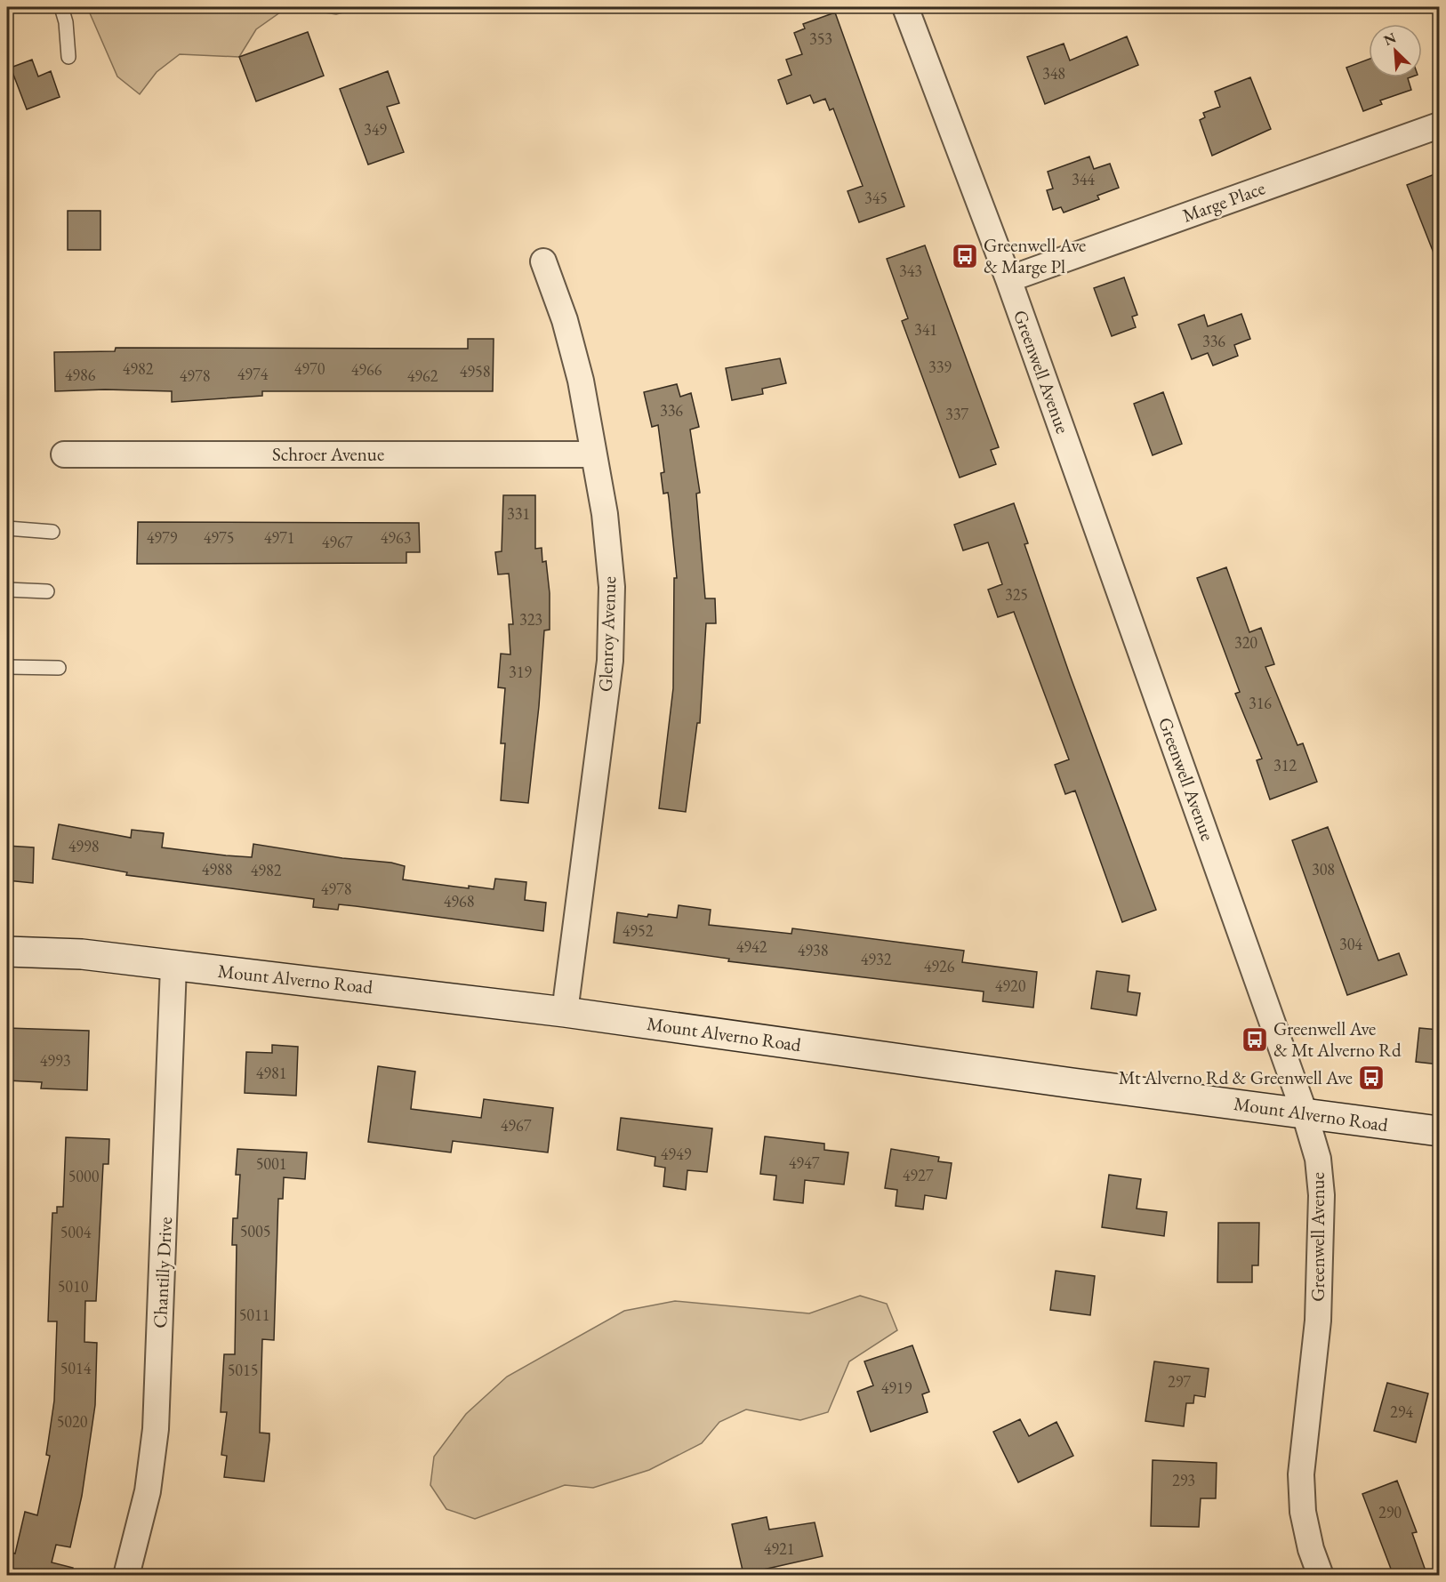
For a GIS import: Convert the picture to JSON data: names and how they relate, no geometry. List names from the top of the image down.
{
  "streets": {
    "street": [
      "Marge Place",
      "Greenwell Avenue",
      "Schroer Avenue",
      "Glenroy Avenue",
      "Mount Alverno Road",
      "Chantilly Drive"
    ]
  },
  "crossings": [
    ["Marge Place", "Greenwell Avenue"],
    ["Greenwell Avenue", "Mount Alverno Road"],
    ["Schroer Avenue", "Glenroy Avenue"],
    ["Glenroy Avenue", "Mount Alverno Road"],
    ["Mount Alverno Road", "Chantilly Drive"]
  ],
  "places": {
    "bus stop": ["Greenwell Ave & Marge Pl", "Greenwell Ave & Mt Alverno Rd", "Mt Alverno Rd & Greenwell Ave"]
  },
  "house_numbers": [
    "353",
    "348",
    "349",
    "344",
    "345",
    "343",
    "341",
    "336",
    "339",
    "4982",
    "4970",
    "4966",
    "4958",
    "4974",
    "4986",
    "4978",
    "4962",
    "336",
    "337",
    "331",
    "4979",
    "4975",
    "4971",
    "4963",
    "4967",
    "325",
    "323",
    "320",
    "319",
    "316",
    "312",
    "4998",
    "4988",
    "308",
    "4982",
    "4978",
    "4968",
    "4952",
    "304",
    "4942",
    "4938",
    "4932",
    "4926",
    "4920",
    "4993",
    "4981",
    "4967",
    "4949",
    "4947",
    "5001",
    "4927",
    "5000",
    "5005",
    "5004",
    "5010",
    "5011",
    "5014",
    "5015",
    "297",
    "4919",
    "294",
    "5020",
    "293",
    "290",
    "4921"
  ],
  "north": "top left"
}
